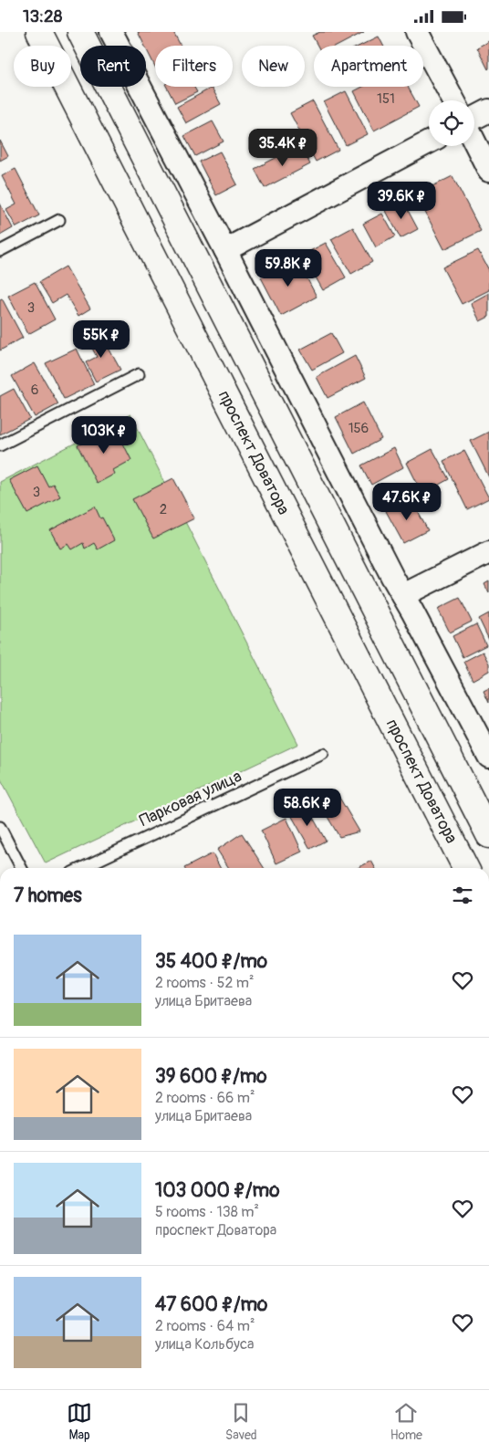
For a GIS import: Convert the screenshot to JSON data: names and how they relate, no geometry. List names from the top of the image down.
{
  "streets": {
    "main road": ["проспект Доватора"],
    "lane": ["Парковая улица"]
  },
  "house_numbers": [
    "151",
    "3",
    "6",
    "156",
    "3",
    "2"
  ],
  "page": {
    "status": "13:28",
    "chip": [
      "Buy",
      "Rent",
      "Filters",
      "New",
      "Apartment"
    ],
    "price": [
      "35.4K ₽",
      "39.6K ₽",
      "59.8K ₽",
      "55K ₽",
      "103K ₽",
      "47.6K ₽",
      "58.6K ₽"
    ],
    "heading": "7 homes",
    "list": [
      {
        "name": "35 400 ₽/mo",
        "note": "2 rooms · 52 m² · улица Бритаева"
      },
      {
        "name": "39 600 ₽/mo",
        "note": "2 rooms · 66 m² · улица Бритаева"
      },
      {
        "name": "103 000 ₽/mo",
        "note": "5 rooms · 138 m² · проспект Доватора"
      },
      {
        "name": "47 600 ₽/mo",
        "note": "2 rooms · 64 m² · улица Кольбуса"
      }
    ],
    "tabs": ["Map", "Saved", "Home"]
  }
}
